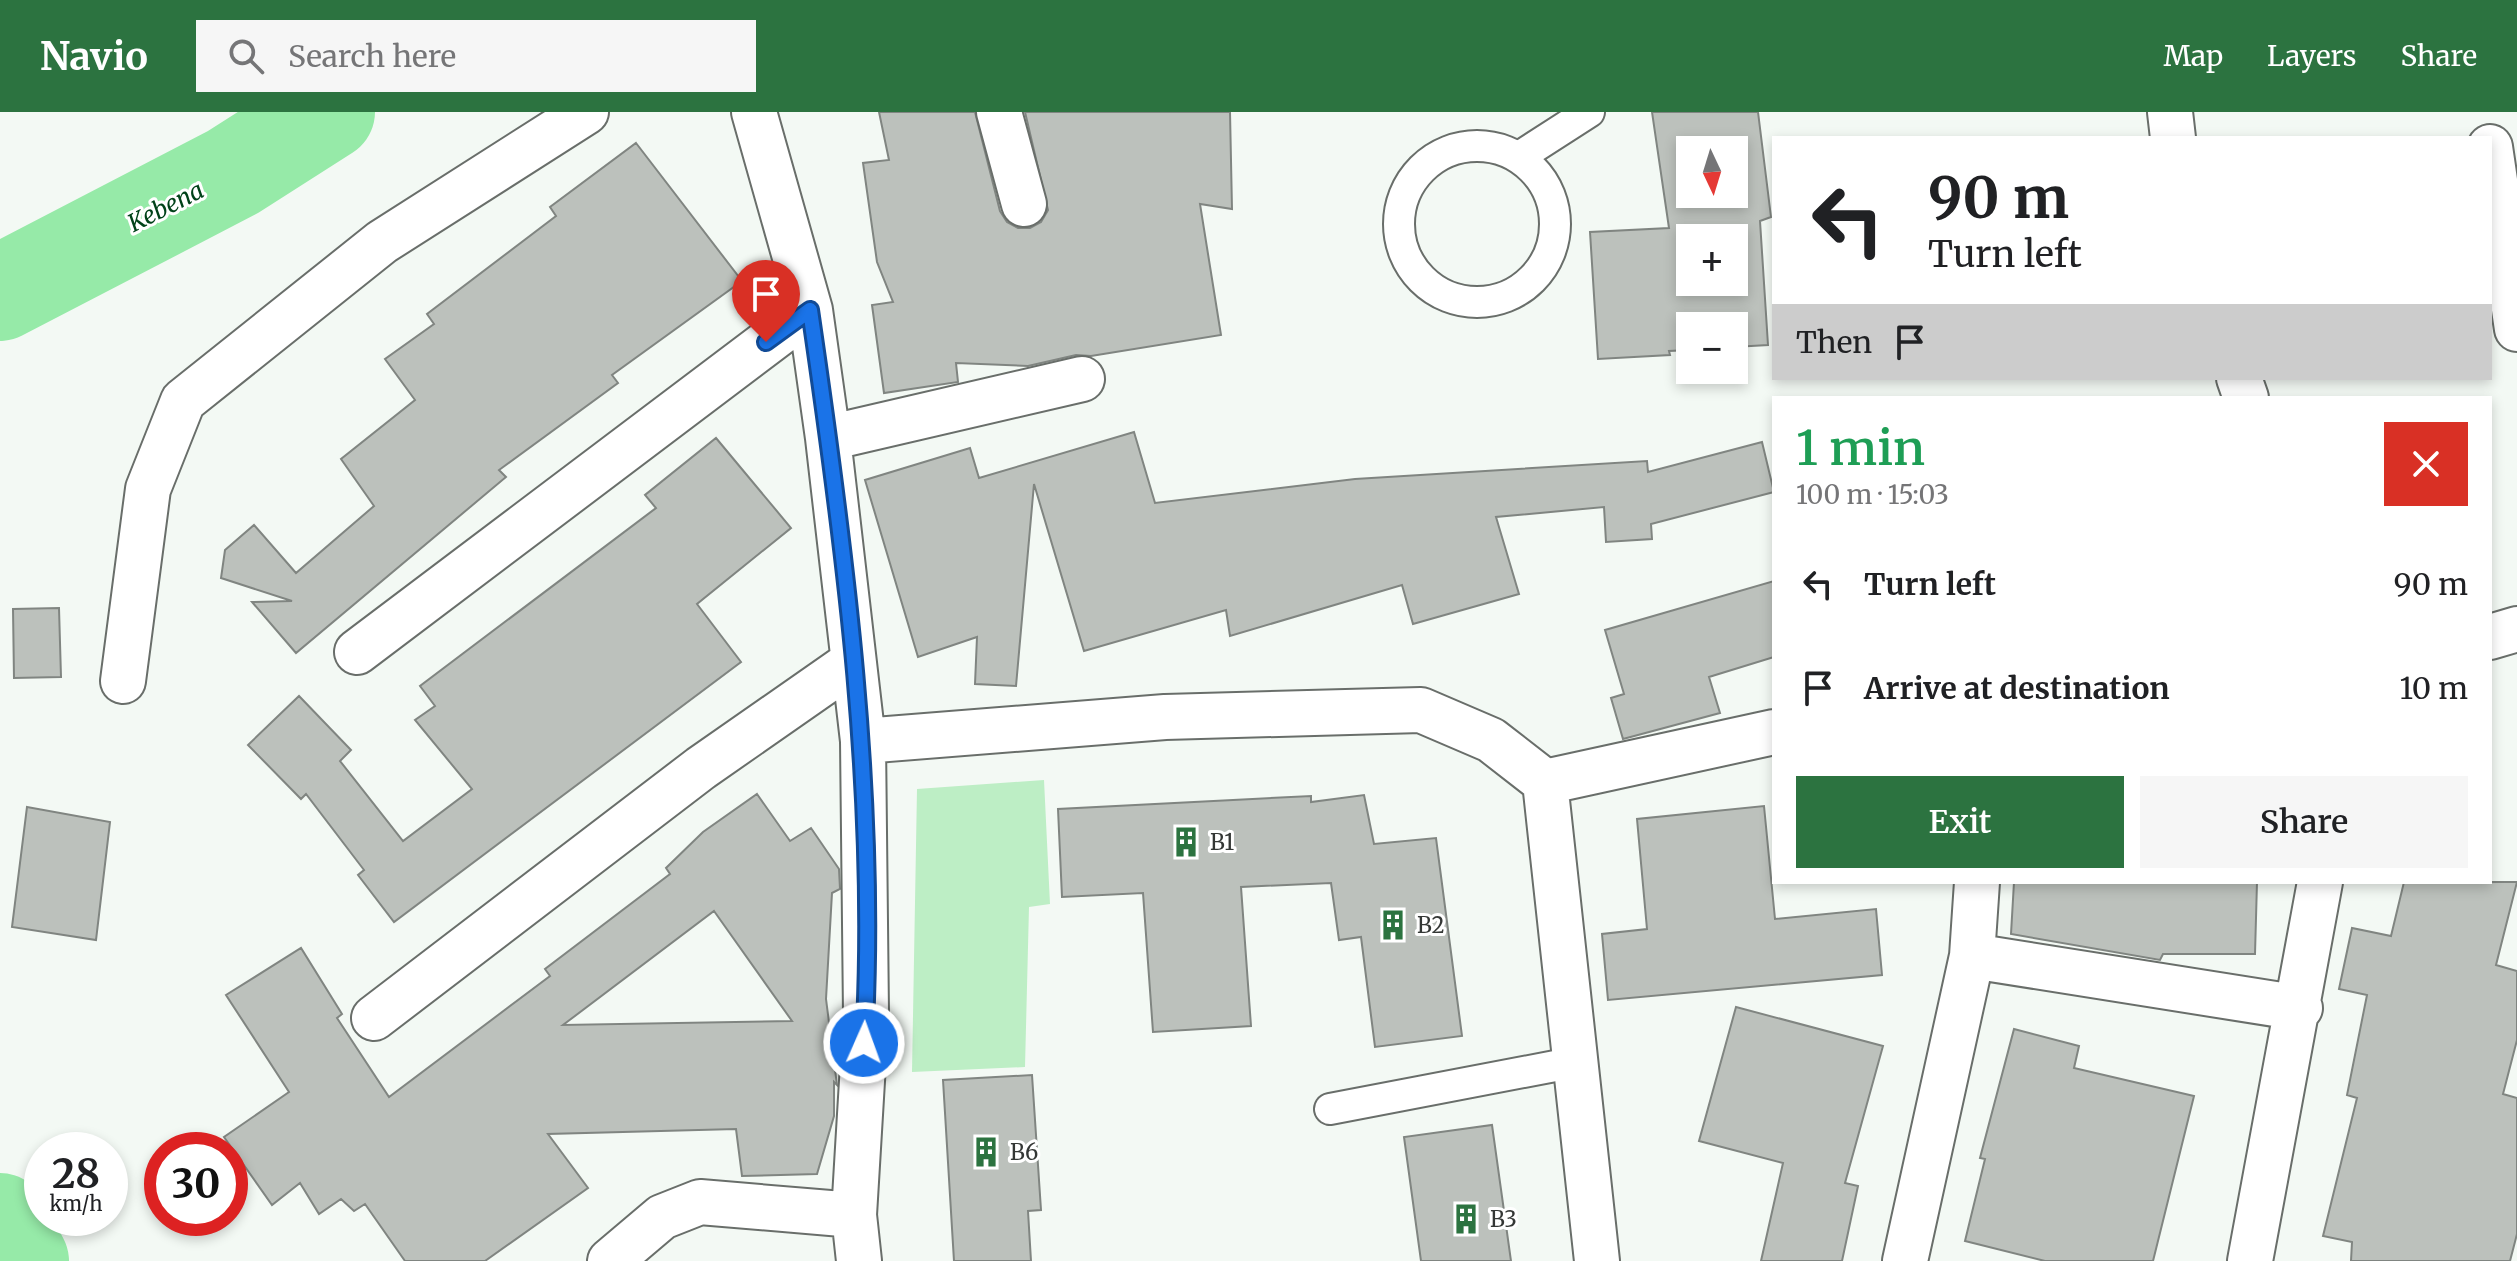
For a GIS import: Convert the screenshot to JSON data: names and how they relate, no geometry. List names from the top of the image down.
{
  "water": ["Kebena"],
  "places": {
    "building": [
      "B1",
      "B2",
      "B6",
      "B3"
    ]
  },
  "north": "bottom",
  "page": {
    "header": "Navio",
    "search": "Search here",
    "nav": ["Map", "Layers", "Share"],
    "map_buttons": ["+", "−"],
    "turn": ["90 m", "Turn left"],
    "then": "Then",
    "heading": ["1 min", "100 m · 15:03"],
    "list": [
      {
        "name": "Turn left",
        "value": "90 m"
      },
      {
        "name": "Arrive at destination",
        "value": "10 m"
      }
    ],
    "buttons": ["Exit", "Share"],
    "speed": "28 km/h",
    "limit": "30"
  }
}
